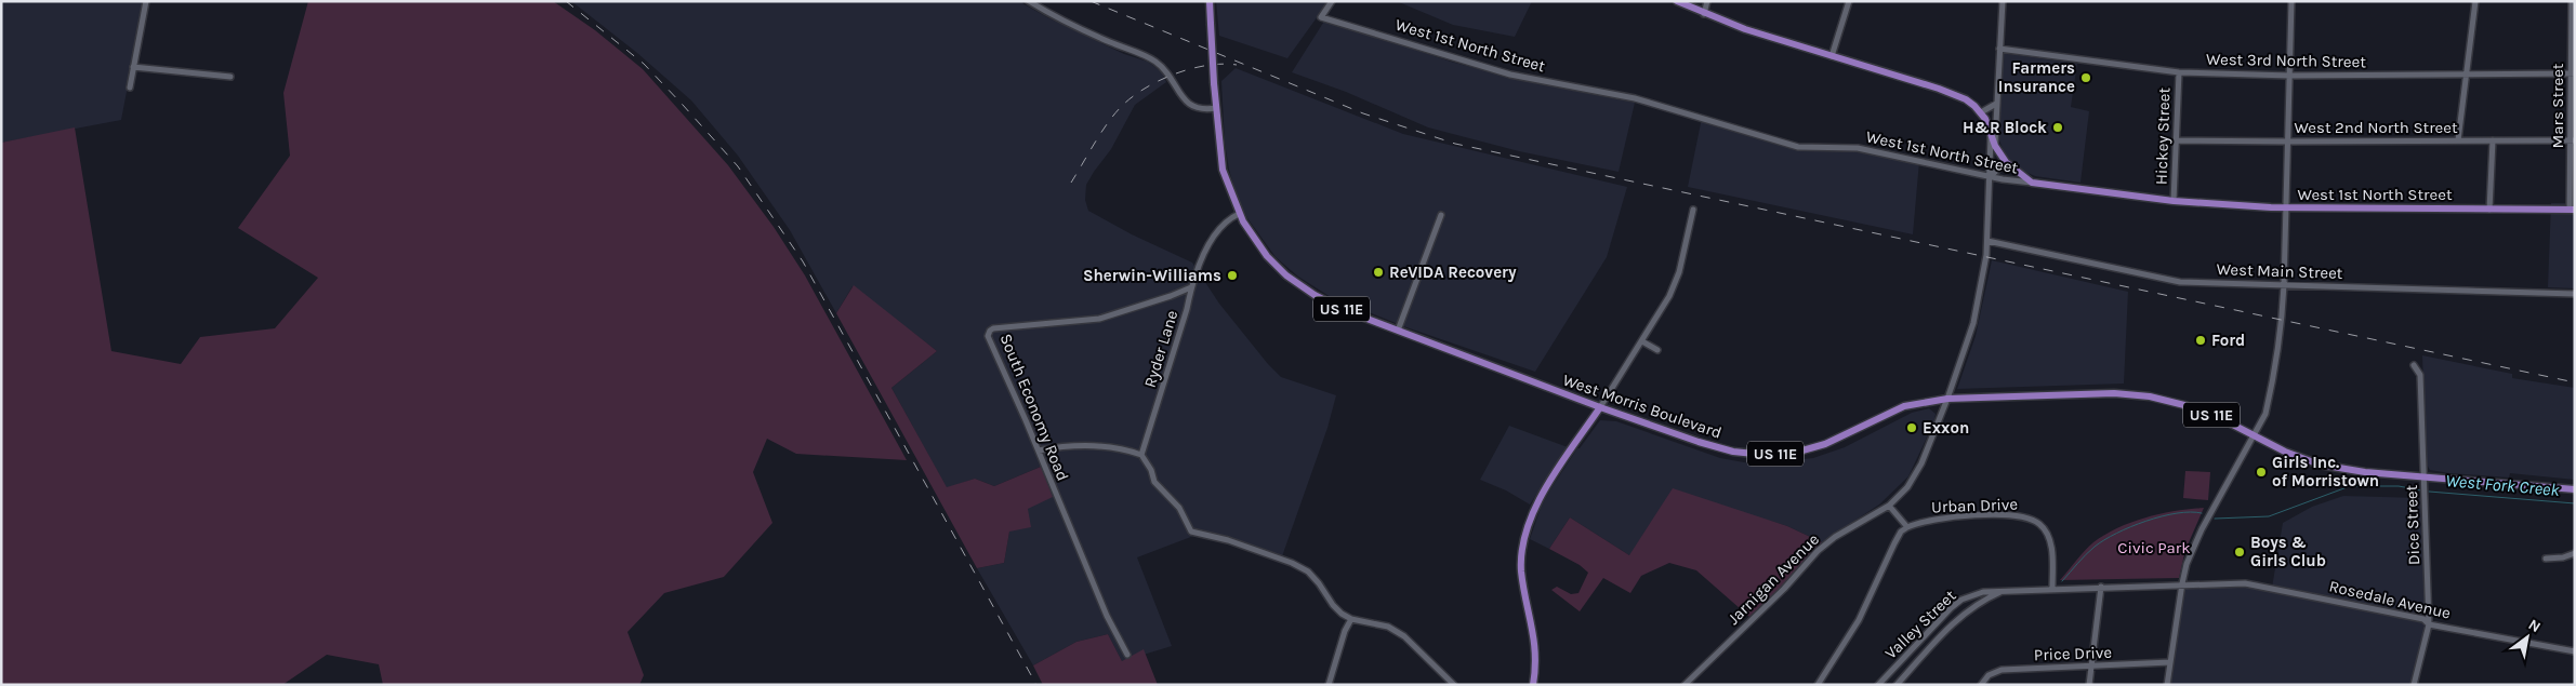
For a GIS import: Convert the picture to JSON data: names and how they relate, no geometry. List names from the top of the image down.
{
  "streets": {
    "main road": ["West 1st North Street", "US 11E", "West Morris Boulevard"],
    "street": [
      "West 3rd North Street",
      "Mars Street",
      "West 2nd North Street",
      "Hickey Street",
      "West Main Street",
      "Ryder Lane",
      "South Economy Road",
      "Urban Drive",
      "Dice Street",
      "Jarnigan Avenue",
      "Rosedale Avenue",
      "Valley Street",
      "Price Drive"
    ]
  },
  "crossings": [
    ["West 1st North Street", "Mars Street"],
    ["West 1st North Street", "Hickey Street"],
    ["West 1st North Street", "Jarnigan Avenue"],
    ["West 3rd North Street", "Mars Street"],
    ["West 3rd North Street", "Hickey Street"],
    ["Mars Street", "West 2nd North Street"],
    ["West 2nd North Street", "Hickey Street"],
    ["West Main Street", "Jarnigan Avenue"],
    ["Ryder Lane", "West Morris Boulevard"],
    ["Ryder Lane", "South Economy Road"],
    ["West Morris Boulevard", "Dice Street"],
    ["West Morris Boulevard", "Jarnigan Avenue"],
    ["Urban Drive", "Rosedale Avenue"],
    ["Dice Street", "Rosedale Avenue"],
    ["Rosedale Avenue", "Valley Street"]
  ],
  "water": ["West Fork Creek"],
  "parks": ["Civic Park"],
  "places": [
    "Farmers Insurance",
    "H&R Block",
    "ReVIDA Recovery",
    "Sherwin-Williams",
    "Ford",
    "Exxon",
    "Girls Inc. of Morristown",
    "Boys & Girls Club"
  ],
  "north": "top right"
}
